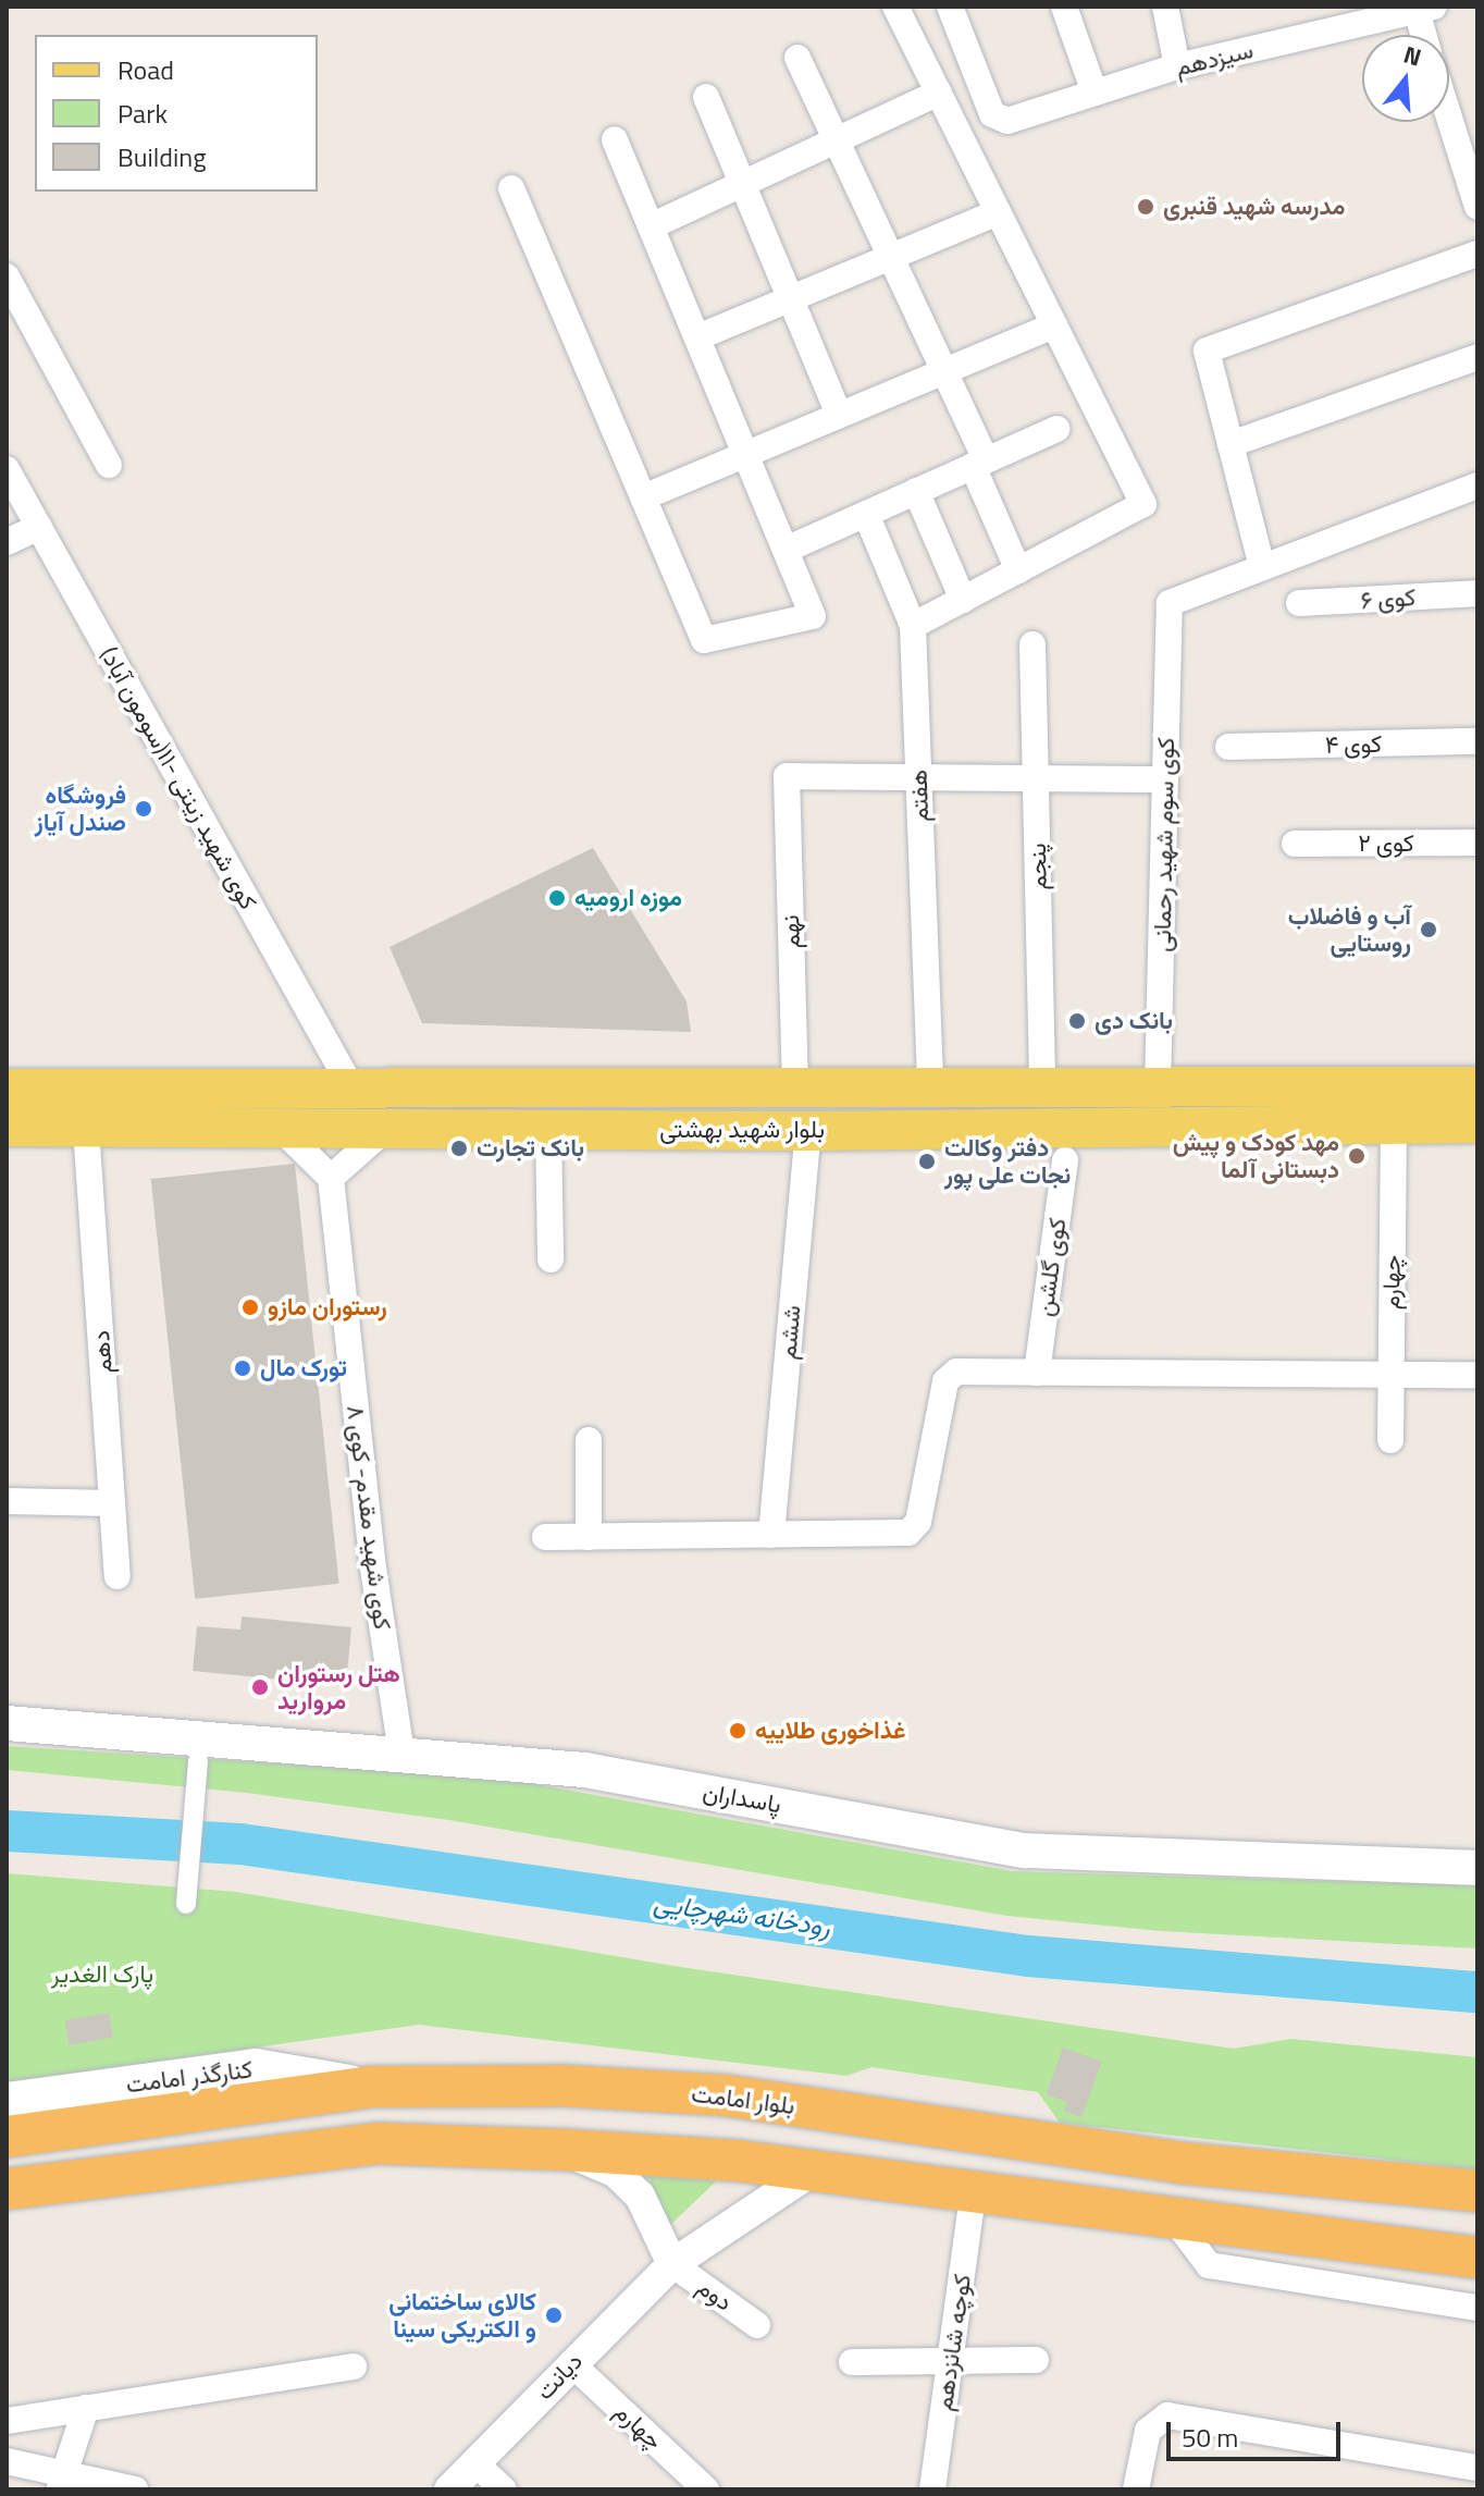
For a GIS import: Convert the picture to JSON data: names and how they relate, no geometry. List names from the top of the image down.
{
  "streets": {
    "highway": ["بلوار امامت"],
    "main road": ["بلوار شهید بهشتی", "پاسداران", "کنارگذر امامت"],
    "street": [
      "سیزدهم",
      "کوی ۶",
      "کوی ۴",
      "کوی شهید زینتی -۱۱(سومون آباد)",
      "هفتم",
      "کوی ۲",
      "کوی سوم شهید رحمانی",
      "پنجم",
      "نهم",
      "کوی گلشن",
      "چهارم",
      "ششم",
      "دهم",
      "کوی شهید مقدم- کوی ۸",
      "دوم",
      "کوچه شانزدهم",
      "دیانت"
    ]
  },
  "crossings": [
    ["کوی شهید زینتی -۱۱(سومون آباد)", "بلوار شهید بهشتی"],
    ["هفتم", "نهم"],
    ["هفتم", "بلوار شهید بهشتی"],
    ["کوی سوم شهید رحمانی", "بلوار شهید بهشتی"],
    ["پنجم", "بلوار شهید بهشتی"],
    ["نهم", "بلوار شهید بهشتی"],
    ["بلوار شهید بهشتی", "چهارم"],
    ["بلوار شهید بهشتی", "ششم"],
    ["بلوار شهید بهشتی", "دهم"],
    ["چهارم", "دیانت"],
    ["کوی شهید مقدم- کوی ۸", "پاسداران"],
    ["کنارگذر امامت", "بلوار امامت"],
    ["دوم", "دیانت"]
  ],
  "water": ["رودخانه شهرچایی"],
  "parks": ["پارک الغدیر"],
  "places": [
    "مدرسه شهید قنبری",
    "فروشگاه صندل آیاز",
    "موزه ارومیه",
    "آب و فاضلاب روستایی",
    "بانک دی",
    "بانک تجارت",
    "مهد کودک و پیش دبستانی آلما",
    "دفتر وکالت نجات علی پور",
    "رستوران مازو",
    "تورک مال",
    "هتل رستوران مروارید",
    "غذاخوری طلاییه",
    "کالای ساختمانی و الکتریکی سینا"
  ],
  "legend": ["Road", "Park", "Building"],
  "scale_bar": "50 m",
  "north": "top"
}
